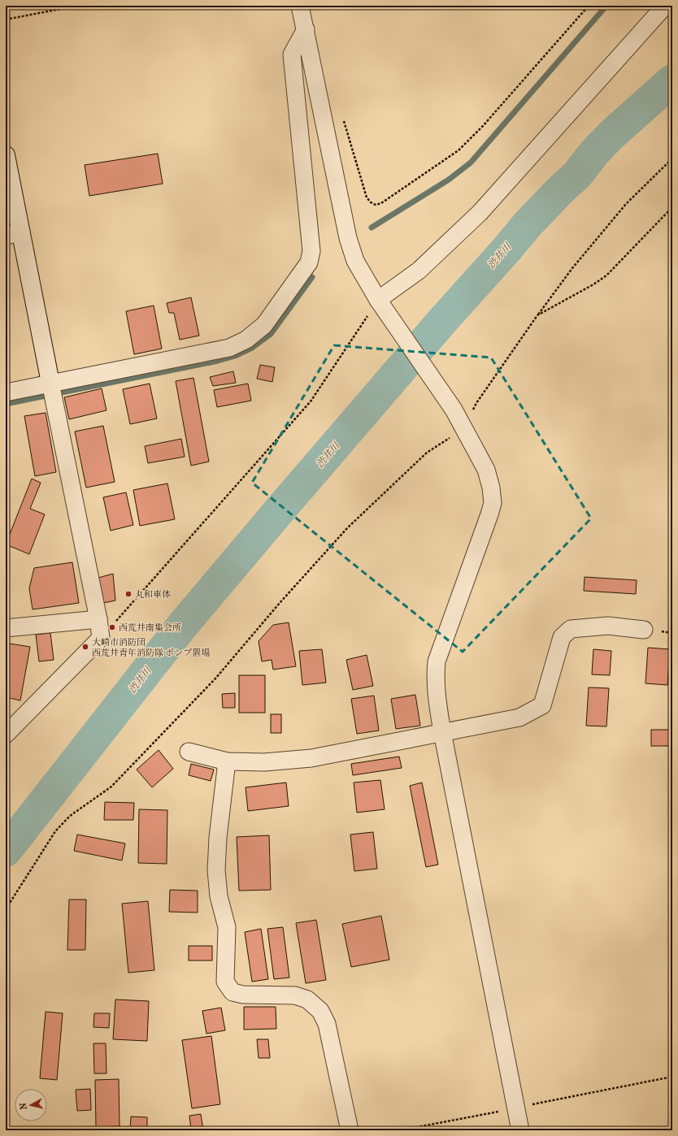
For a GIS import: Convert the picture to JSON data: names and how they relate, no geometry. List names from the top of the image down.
{
  "water": ["渋井川"],
  "places": ["丸和車体", "西荒井南集会所", "大崎市消防団 西荒井青年消防隊 ポンプ置場"],
  "north": "left"
}
